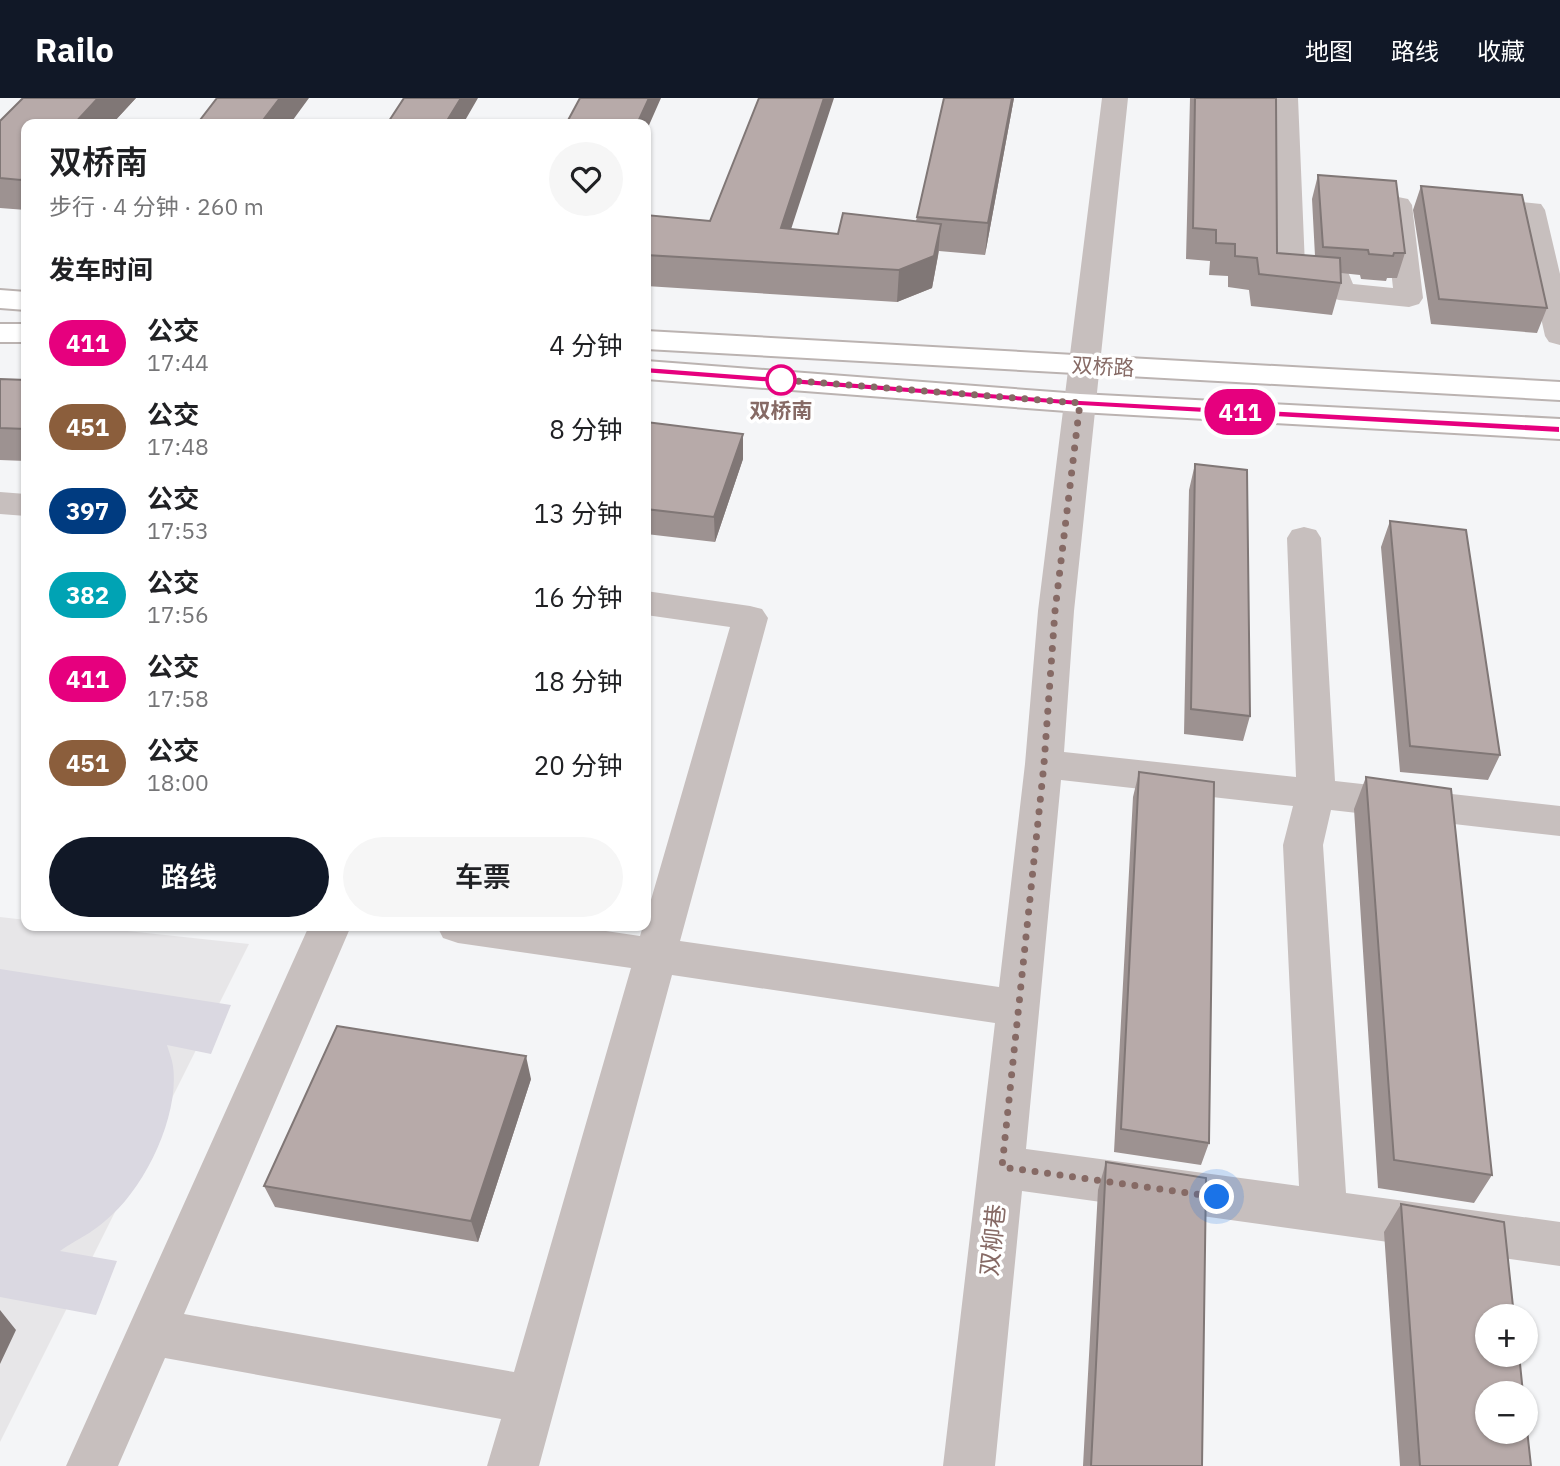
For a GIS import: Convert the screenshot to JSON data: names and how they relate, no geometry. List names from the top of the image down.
{
  "streets": {
    "main road": ["双桥路"],
    "street": ["双柳巷"]
  },
  "crossings": [
    ["双桥路", "双柳巷"]
  ],
  "places": ["双桥南"],
  "lines": ["bus line 411"],
  "page": {
    "header": "Railo",
    "nav": ["地图", "路线", "收藏"],
    "on_map": "411",
    "heading": [
      ["双桥南", "步行 · 4 分钟 · 260 m"],
      "发车时间"
    ],
    "list": [
      {
        "mark": "411",
        "name": "公交",
        "note": "17:44",
        "value": "4 分钟"
      },
      {
        "mark": "451",
        "name": "公交",
        "note": "17:48",
        "value": "8 分钟"
      },
      {
        "mark": "397",
        "name": "公交",
        "note": "17:53",
        "value": "13 分钟"
      },
      {
        "mark": "382",
        "name": "公交",
        "note": "17:56",
        "value": "16 分钟"
      },
      {
        "mark": "411",
        "name": "公交",
        "note": "17:58",
        "value": "18 分钟"
      },
      {
        "mark": "451",
        "name": "公交",
        "note": "18:00",
        "value": "20 分钟"
      }
    ],
    "buttons": ["路线", "车票"],
    "map_buttons": ["+", "−"]
  }
}
